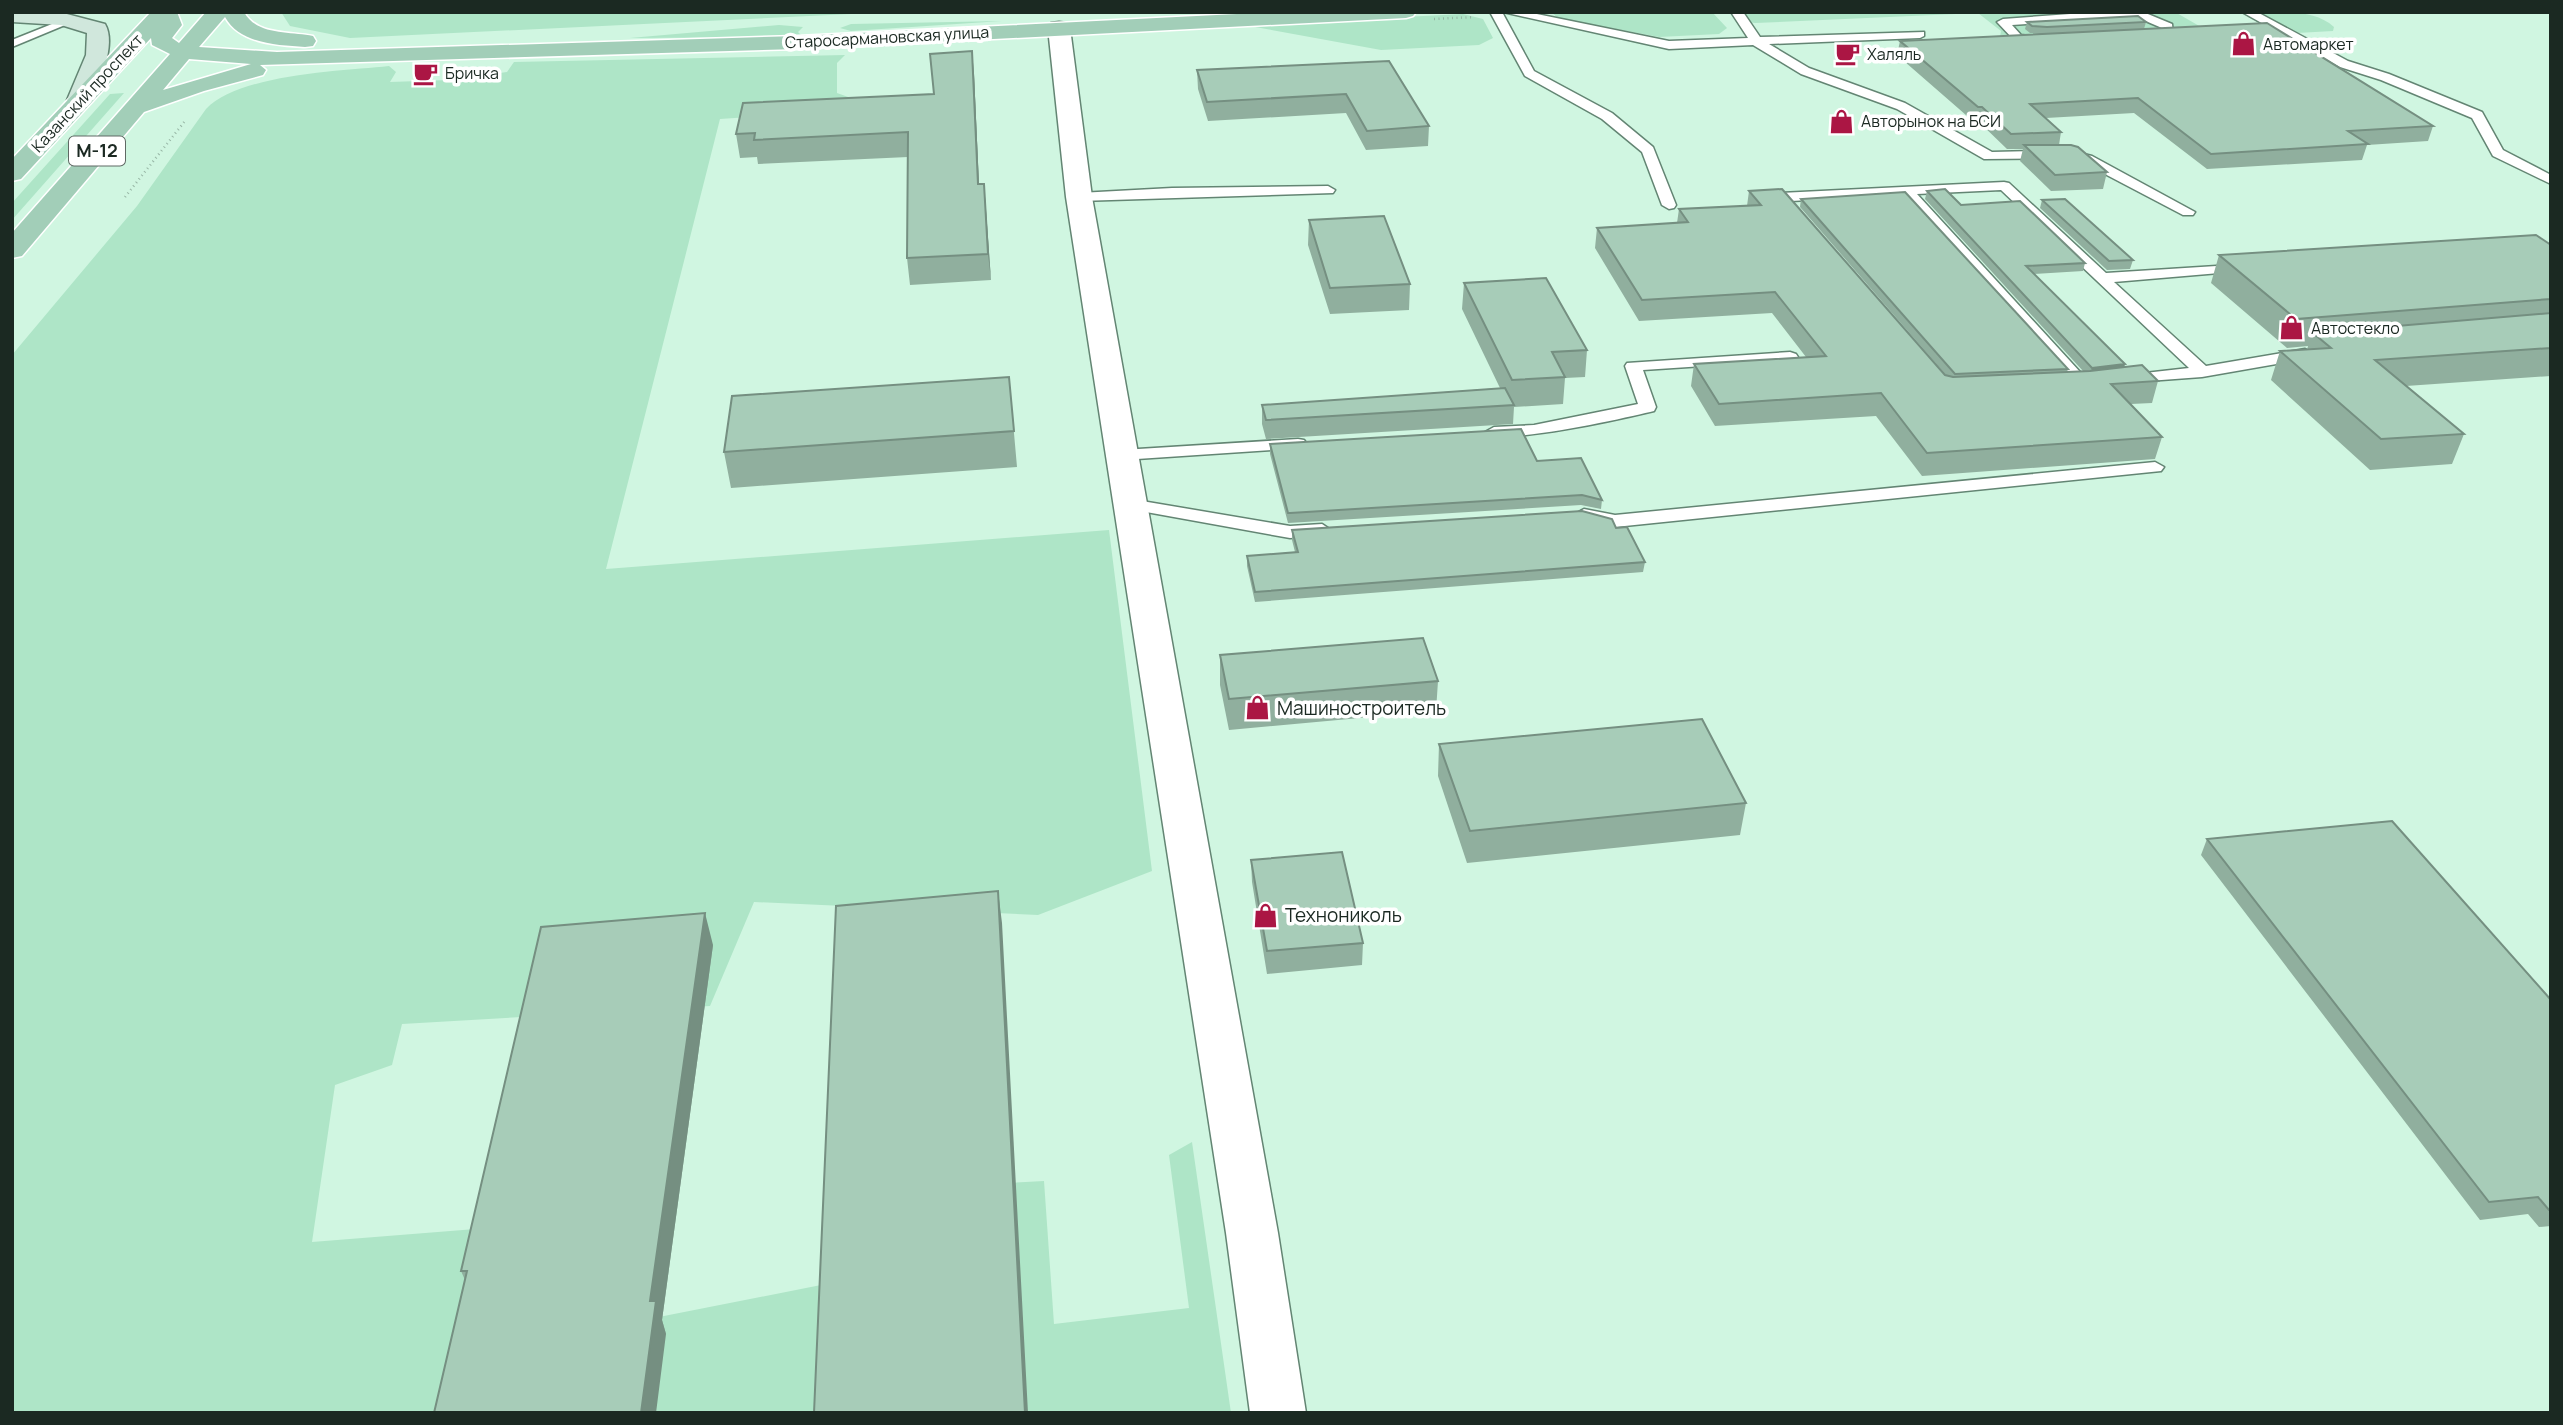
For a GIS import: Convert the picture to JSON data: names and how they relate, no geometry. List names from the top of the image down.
{
  "streets": {
    "main road": ["Старосармановская улица", "Казанский проспект", "М-12"]
  },
  "places": {
    "shop": [
      "Автомаркет",
      "Авторынок на БСИ",
      "Автостекло",
      "Машиностроитель",
      "Технониколь"
    ],
    "cafe": ["Халяль", "Бричка"]
  }
}
